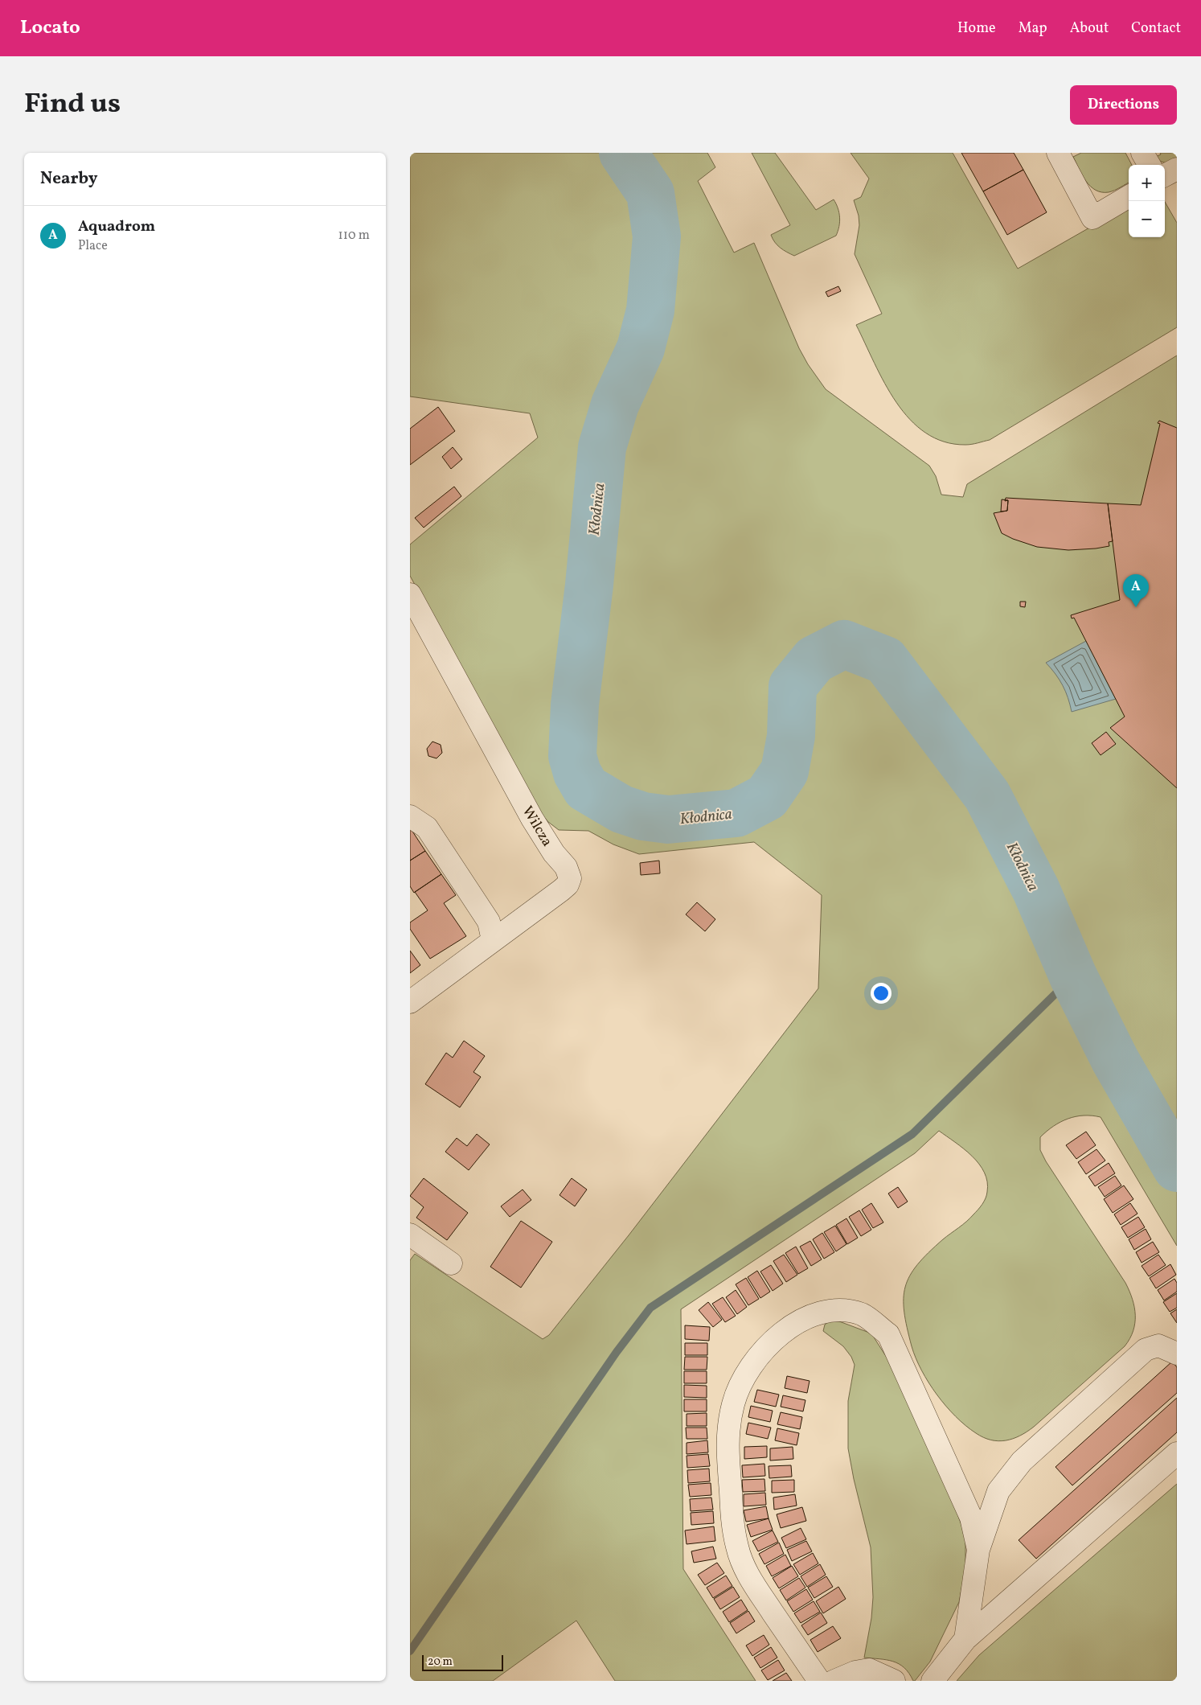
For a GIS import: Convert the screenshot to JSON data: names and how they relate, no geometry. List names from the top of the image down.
{
  "streets": {
    "street": ["Wilcza"]
  },
  "water": ["Kłodnica"],
  "scale_bar": "20 m",
  "page": {
    "header": "Locato",
    "nav": [
      "Home",
      "Map",
      "About",
      "Contact"
    ],
    "title": "Find us",
    "buttons": "Directions",
    "heading": "Nearby",
    "map_buttons": ["+", "−"],
    "list": [
      {
        "mark": "A",
        "name": "Aquadrom",
        "note": "Place",
        "value": "110 m"
      }
    ],
    "pins": "A",
    "scale": "20 m"
  }
}
